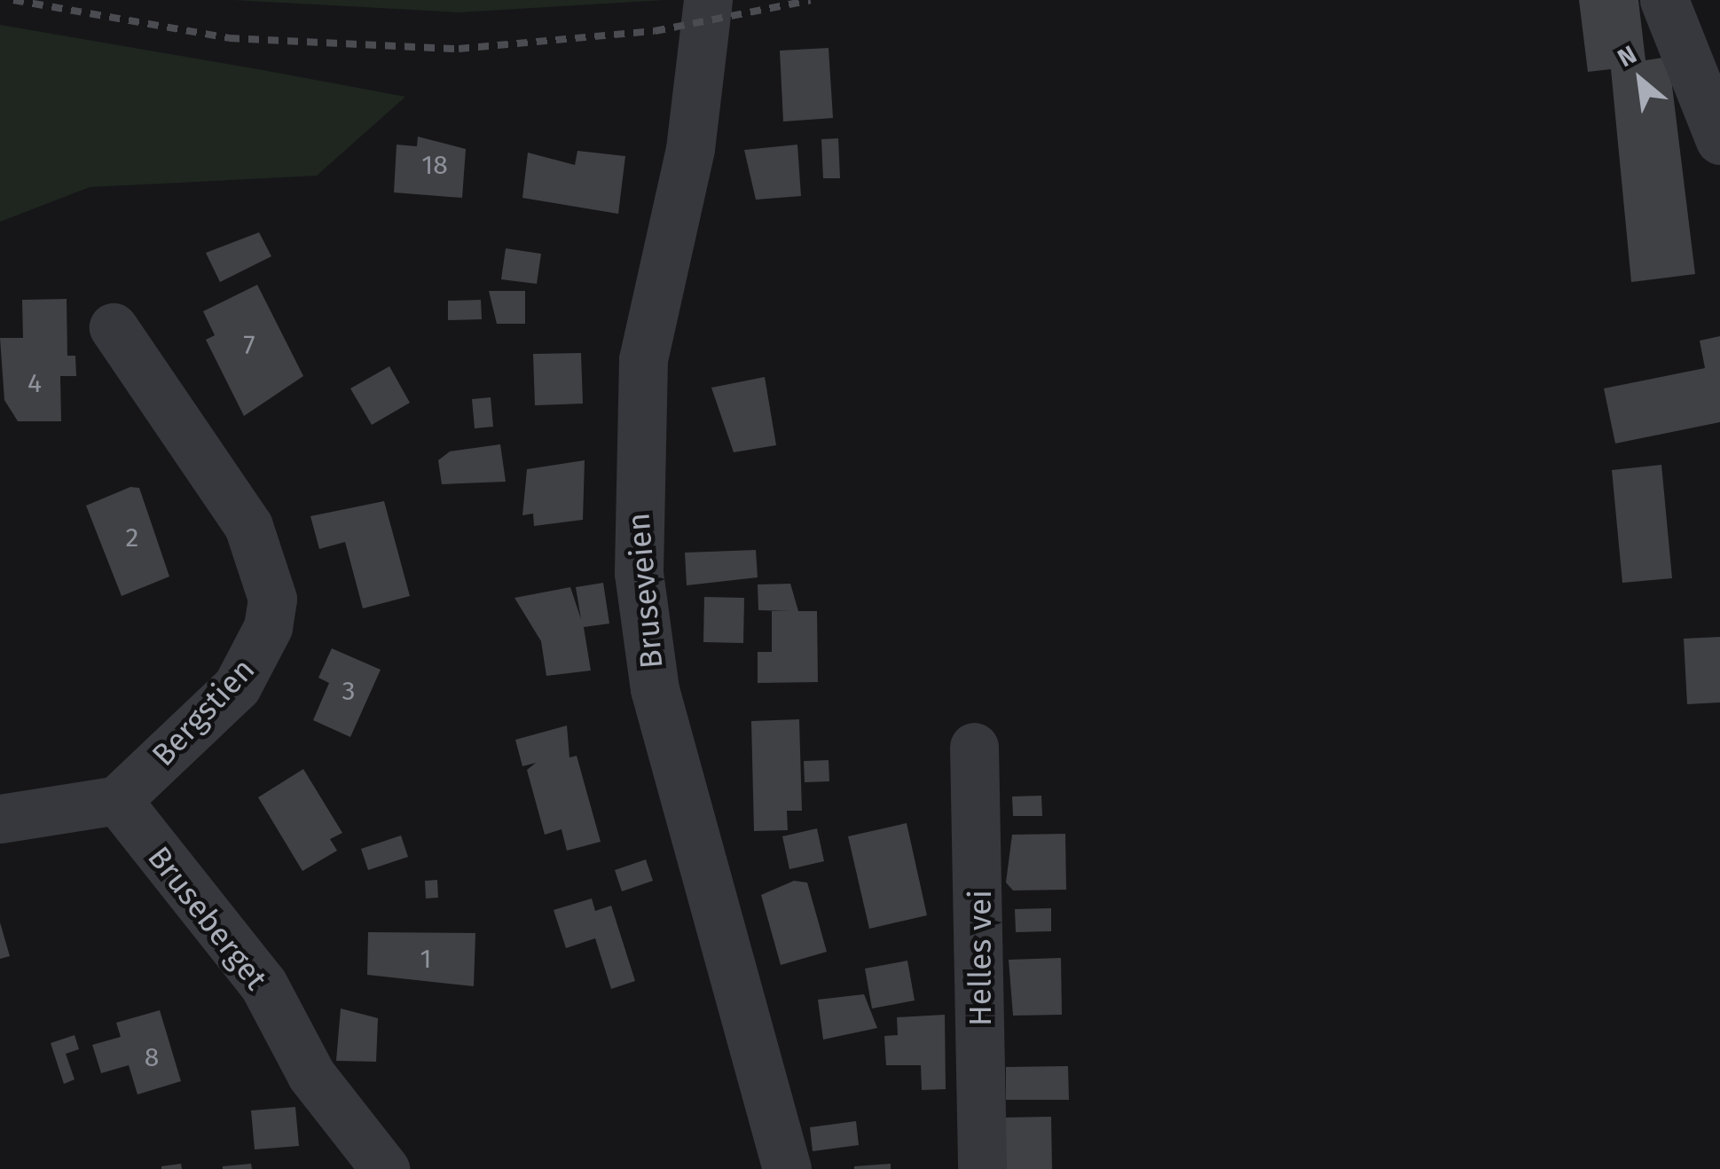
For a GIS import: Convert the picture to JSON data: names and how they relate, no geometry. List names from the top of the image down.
{
  "streets": {
    "street": [
      "Bruseveien",
      "Bergstien",
      "Bruseberget",
      "Helles vei"
    ]
  },
  "crossings": [
    ["Bergstien", "Bruseberget"]
  ],
  "house_numbers": [
    "18",
    "7",
    "4",
    "2",
    "3",
    "1",
    "8"
  ],
  "north": "top left"
}
